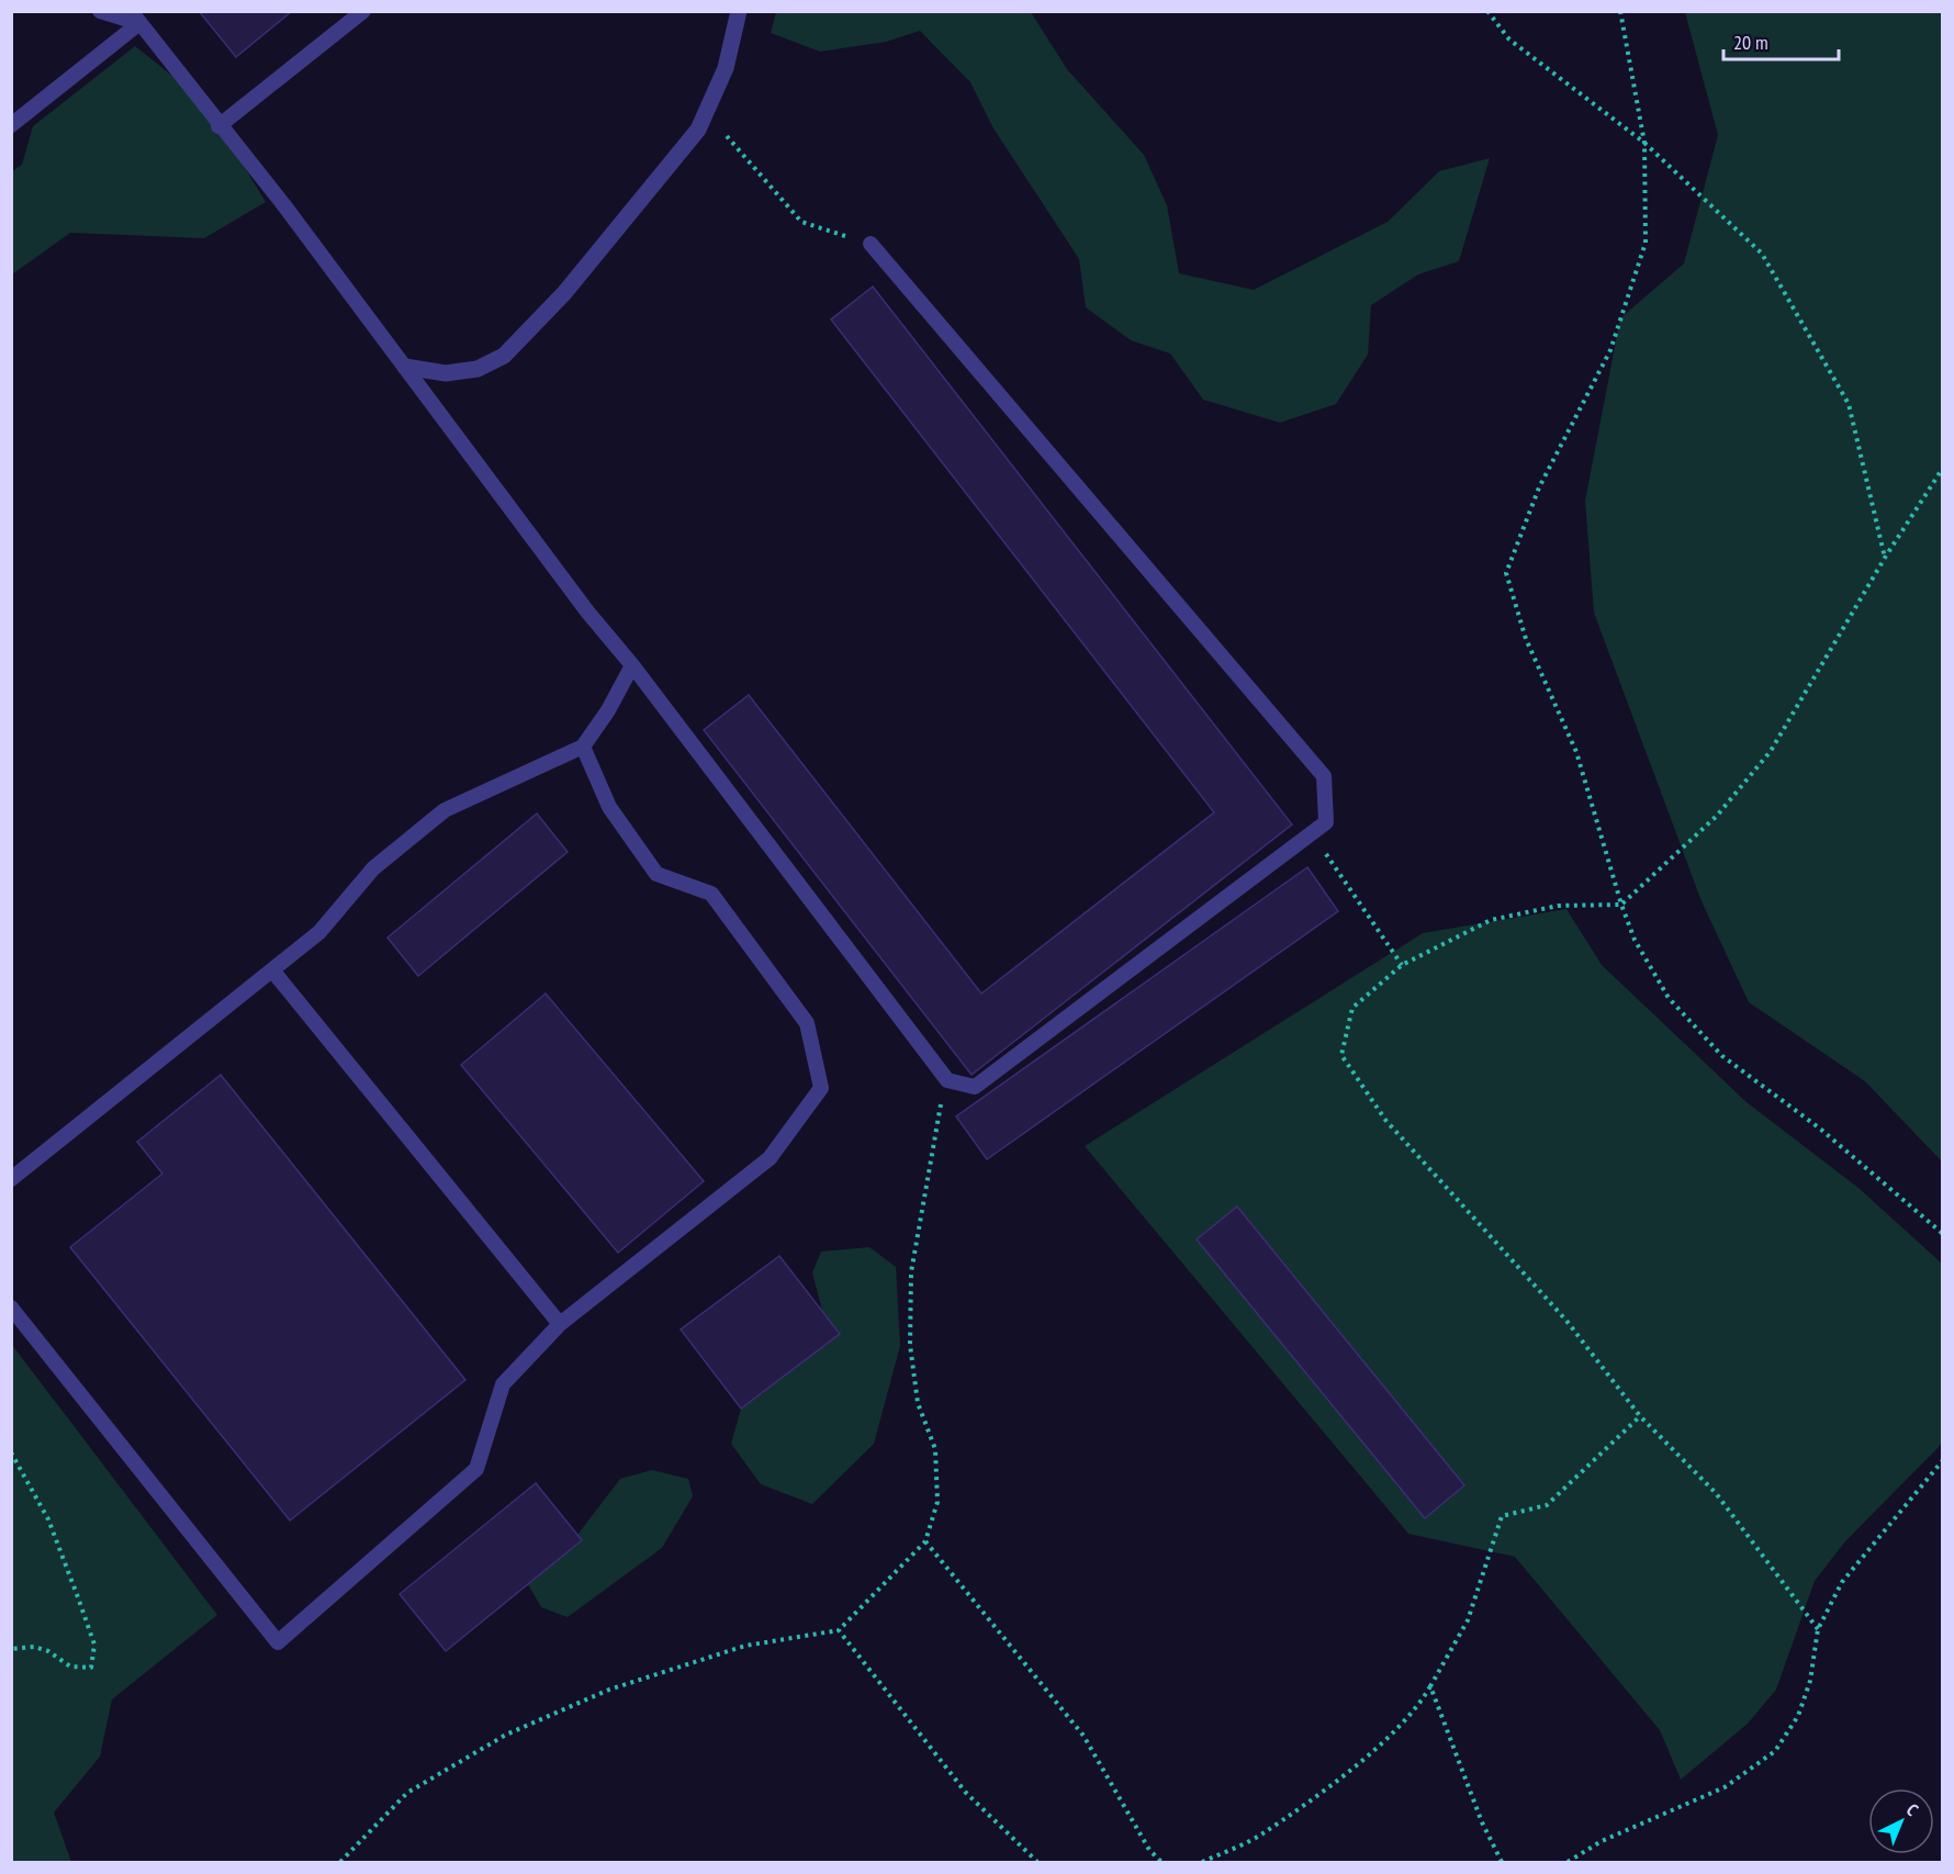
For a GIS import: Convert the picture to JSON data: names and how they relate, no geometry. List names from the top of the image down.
{
  "scale_bar": "20 m",
  "north": "top right"
}
